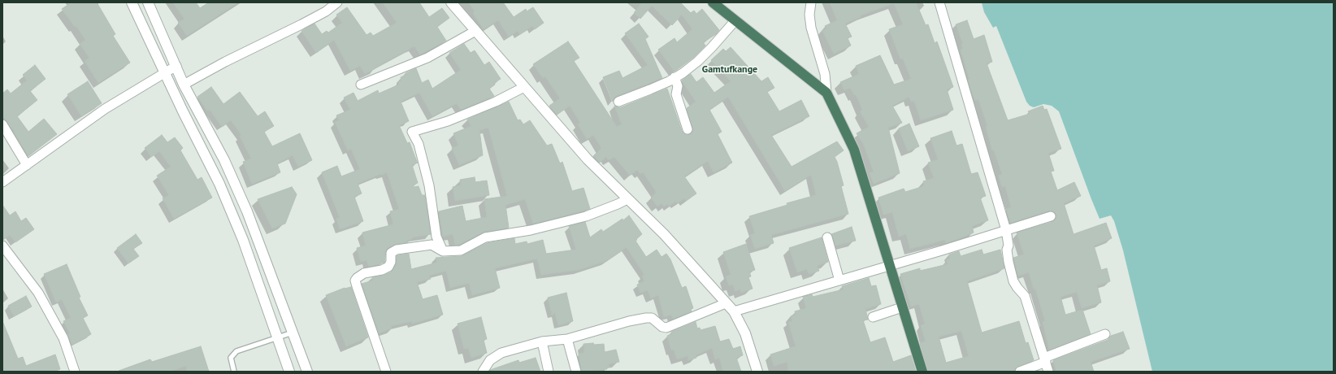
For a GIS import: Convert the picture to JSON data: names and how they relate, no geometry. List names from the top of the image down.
{
  "districts": ["Gamtufkange"]
}
